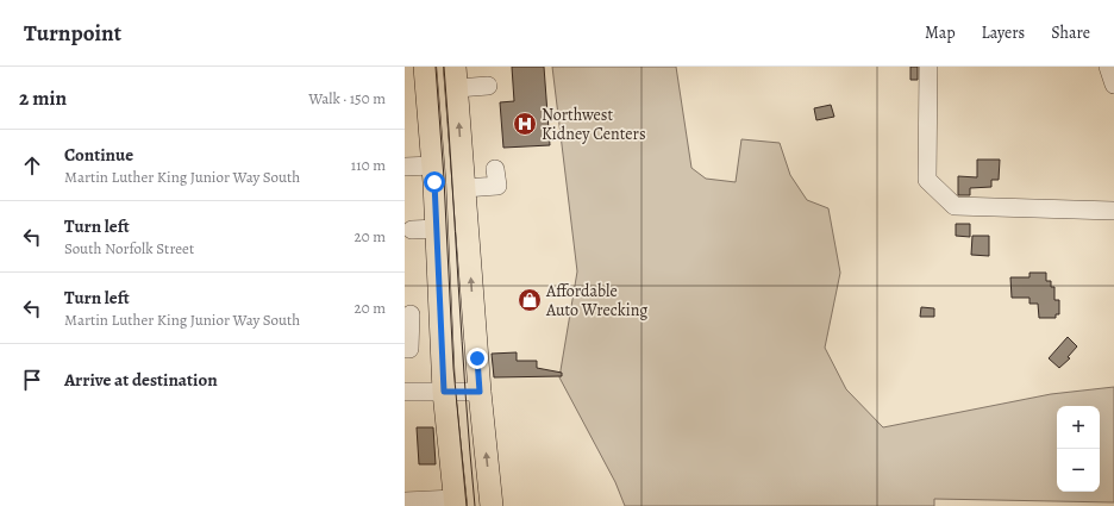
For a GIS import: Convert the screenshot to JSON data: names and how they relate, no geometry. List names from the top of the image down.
{
  "places": {
    "hospital": ["Northwest Kidney Centers"],
    "shop": ["Affordable Auto Wrecking"]
  },
  "page": {
    "header": "Turnpoint",
    "nav": ["Map", "Layers", "Share"],
    "heading": ["2 min", "Walk · 150 m"],
    "list": [
      ["Continue", "Martin Luther King Junior Way South", "110 m"],
      ["Turn left", "South Norfolk Street", "20 m"],
      ["Turn left", "Martin Luther King Junior Way South", "20 m"],
      "Arrive at destination"
    ],
    "map_buttons": ["+", "−"]
  }
}
